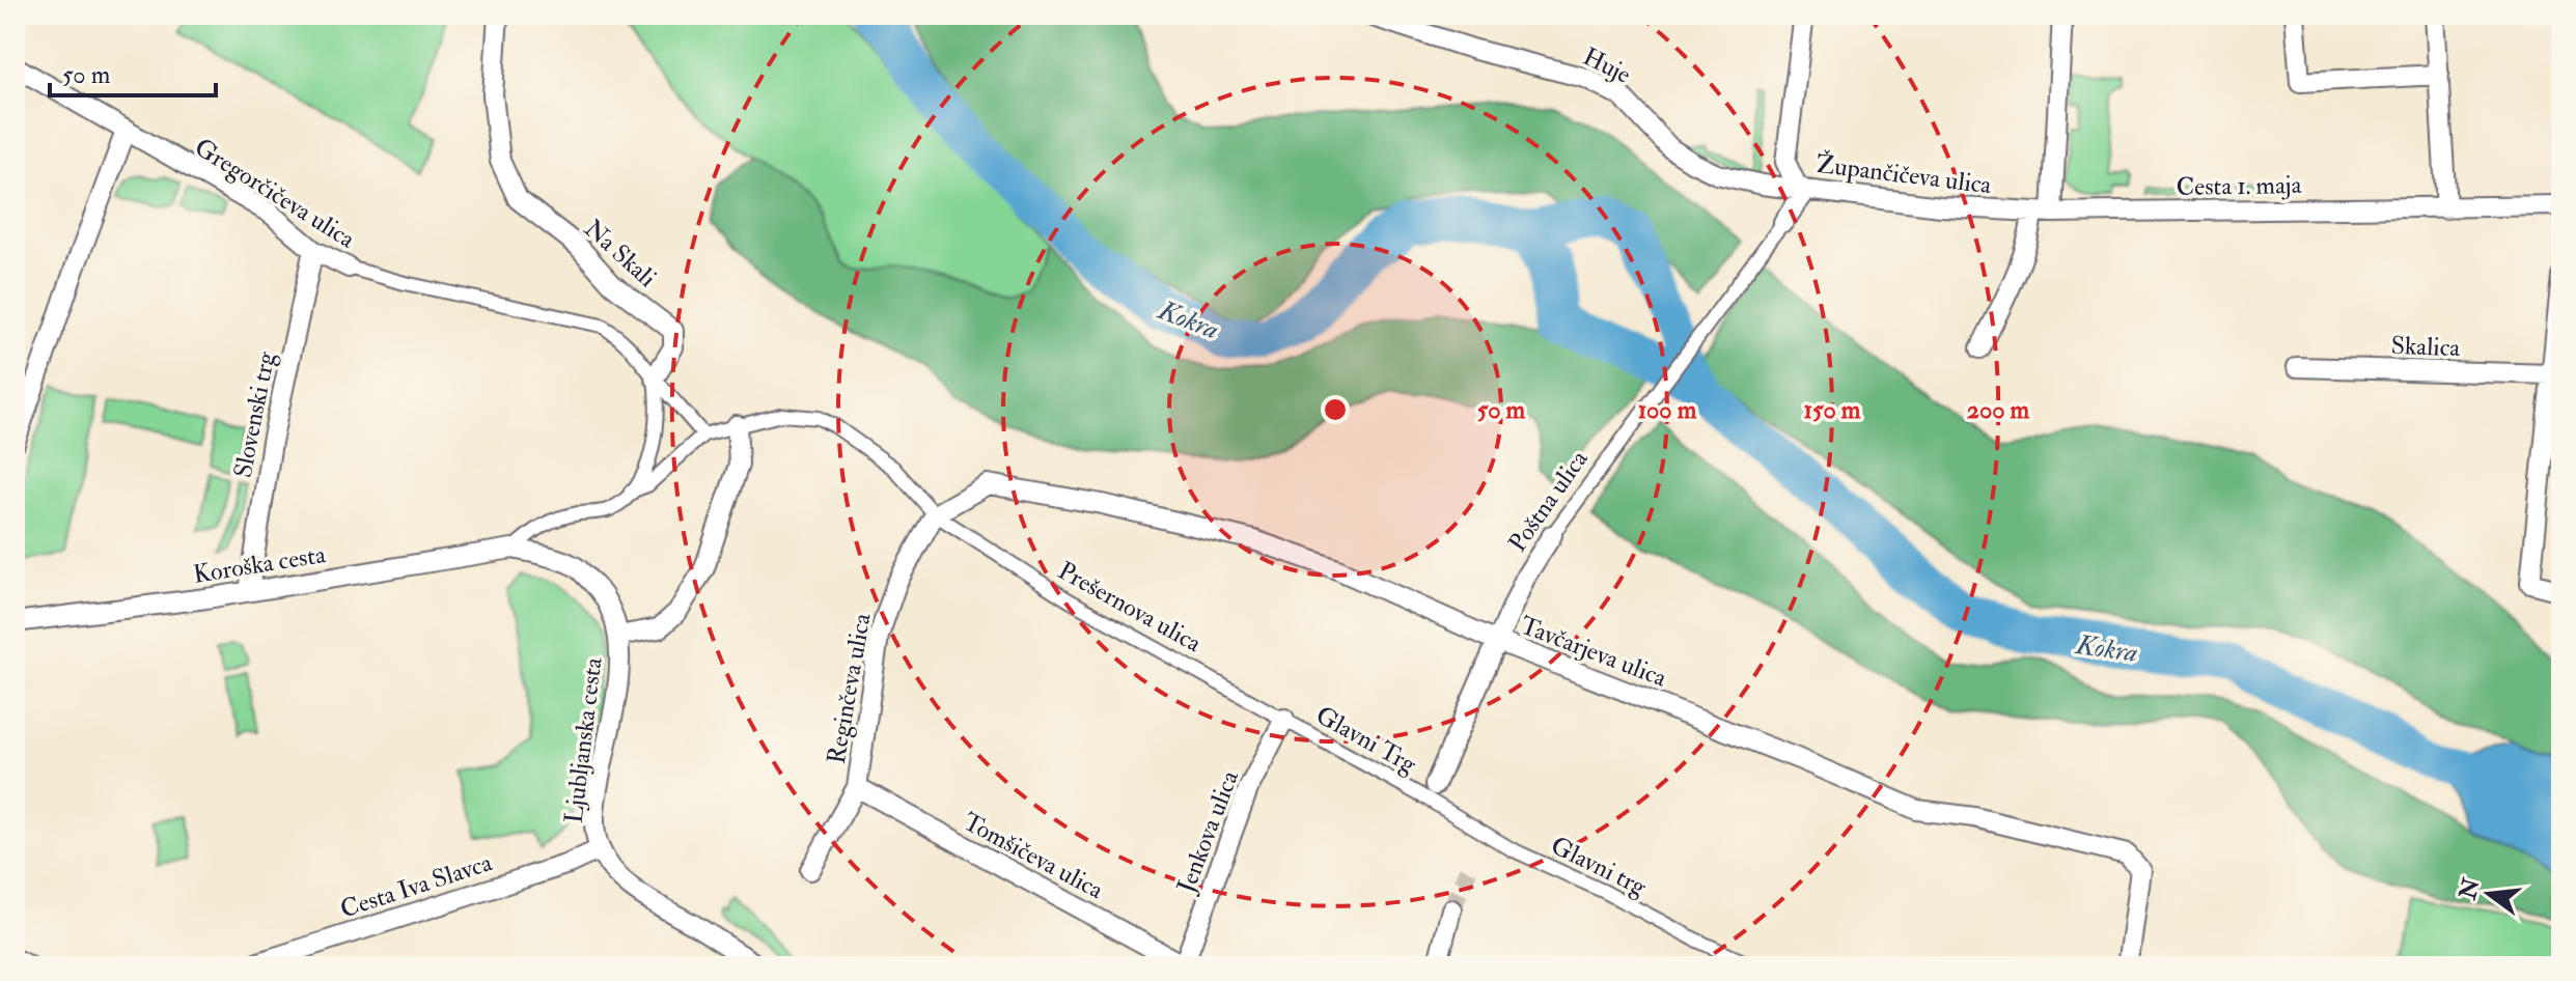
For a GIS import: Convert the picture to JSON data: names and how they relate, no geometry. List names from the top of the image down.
{
  "streets": {
    "street": [
      "Huje",
      "Župančičeva ulica",
      "Cesta 1. maja",
      "Gregorčičeva ulica",
      "Na Skali",
      "Skalica",
      "Slovenski trg",
      "Poštna ulica",
      "Koroška cesta",
      "Prešernova ulica",
      "Tavčarjeva ulica",
      "Reginčeva ulica",
      "Glavni Trg",
      "Ljubljanska cesta",
      "Jenkova ulica",
      "Tomšičeva ulica",
      "Glavni trg",
      "Cesta Iva Slavca"
    ]
  },
  "crossings": [
    ["Huje", "Župančičeva ulica"],
    ["Huje", "Poštna ulica"],
    ["Župančičeva ulica", "Cesta 1. maja"],
    ["Župančičeva ulica", "Poštna ulica"],
    ["Gregorčičeva ulica", "Na Skali"],
    ["Gregorčičeva ulica", "Slovenski trg"],
    ["Gregorčičeva ulica", "Koroška cesta"],
    ["Gregorčičeva ulica", "Prešernova ulica"],
    ["Slovenski trg", "Koroška cesta"],
    ["Poštna ulica", "Tavčarjeva ulica"],
    ["Poštna ulica", "Glavni Trg"],
    ["Poštna ulica", "Glavni trg"],
    ["Koroška cesta", "Prešernova ulica"],
    ["Koroška cesta", "Ljubljanska cesta"],
    ["Prešernova ulica", "Tavčarjeva ulica"],
    ["Prešernova ulica", "Reginčeva ulica"],
    ["Prešernova ulica", "Glavni Trg"],
    ["Prešernova ulica", "Jenkova ulica"],
    ["Tavčarjeva ulica", "Reginčeva ulica"],
    ["Reginčeva ulica", "Tomšičeva ulica"],
    ["Glavni Trg", "Jenkova ulica"],
    ["Glavni Trg", "Glavni trg"],
    ["Ljubljanska cesta", "Cesta Iva Slavca"],
    ["Jenkova ulica", "Tomšičeva ulica"]
  ],
  "water": ["Kokra"],
  "scale_bar": "50 m",
  "north": "left",
  "rings": [
    "50 m",
    "100 m",
    "150 m",
    "200 m"
  ]
}
